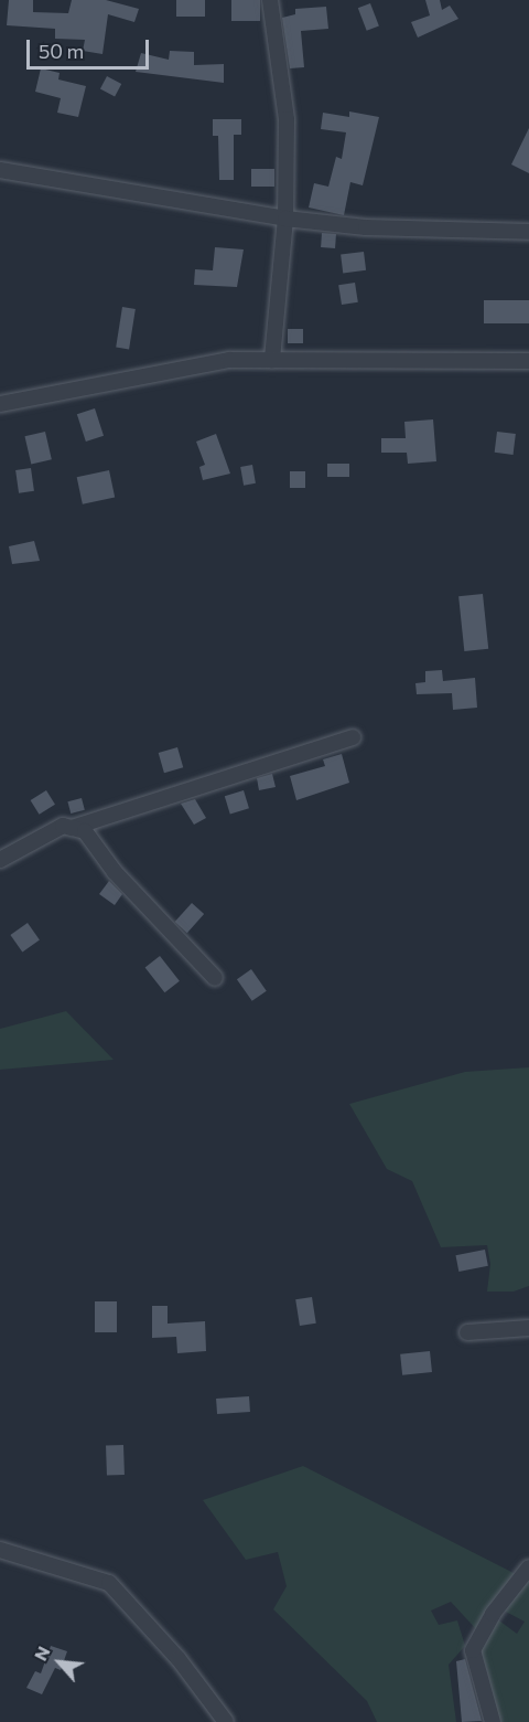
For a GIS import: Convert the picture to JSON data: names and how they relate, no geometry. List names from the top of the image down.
{
  "scale_bar": "50 m",
  "north": "top left"
}
